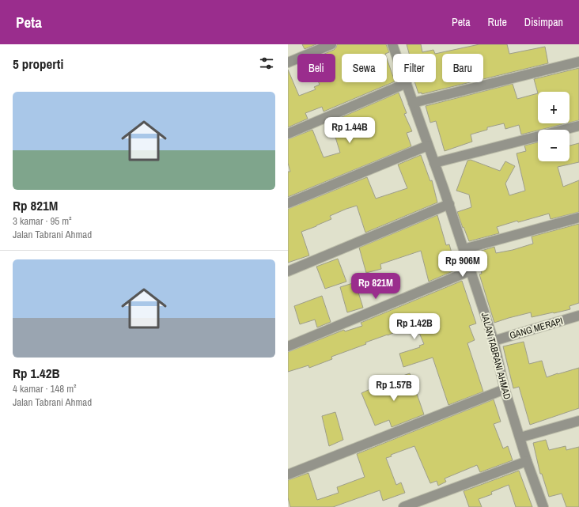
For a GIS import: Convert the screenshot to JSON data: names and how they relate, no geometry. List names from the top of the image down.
{
  "streets": {
    "street": ["GANG MERAPI", "JALAN TABRANI AHMAD"]
  },
  "crossings": [
    ["GANG MERAPI", "JALAN TABRANI AHMAD"]
  ],
  "page": {
    "header": "Peta",
    "nav": ["Peta", "Rute", "Disimpan"],
    "heading": "5 properti",
    "chip": [
      "Beli",
      "Sewa",
      "Filter",
      "Baru"
    ],
    "list": [
      {
        "name": "Rp 821M",
        "note": "3 kamar · 95 m² · Jalan Tabrani Ahmad"
      },
      {
        "name": "Rp 1.42B",
        "note": "4 kamar · 148 m² · Jalan Tabrani Ahmad"
      }
    ],
    "map_buttons": ["+", "−"],
    "price": [
      "Rp 1.44B",
      "Rp 906M",
      "Rp 821M",
      "Rp 1.42B",
      "Rp 1.57B"
    ]
  }
}
